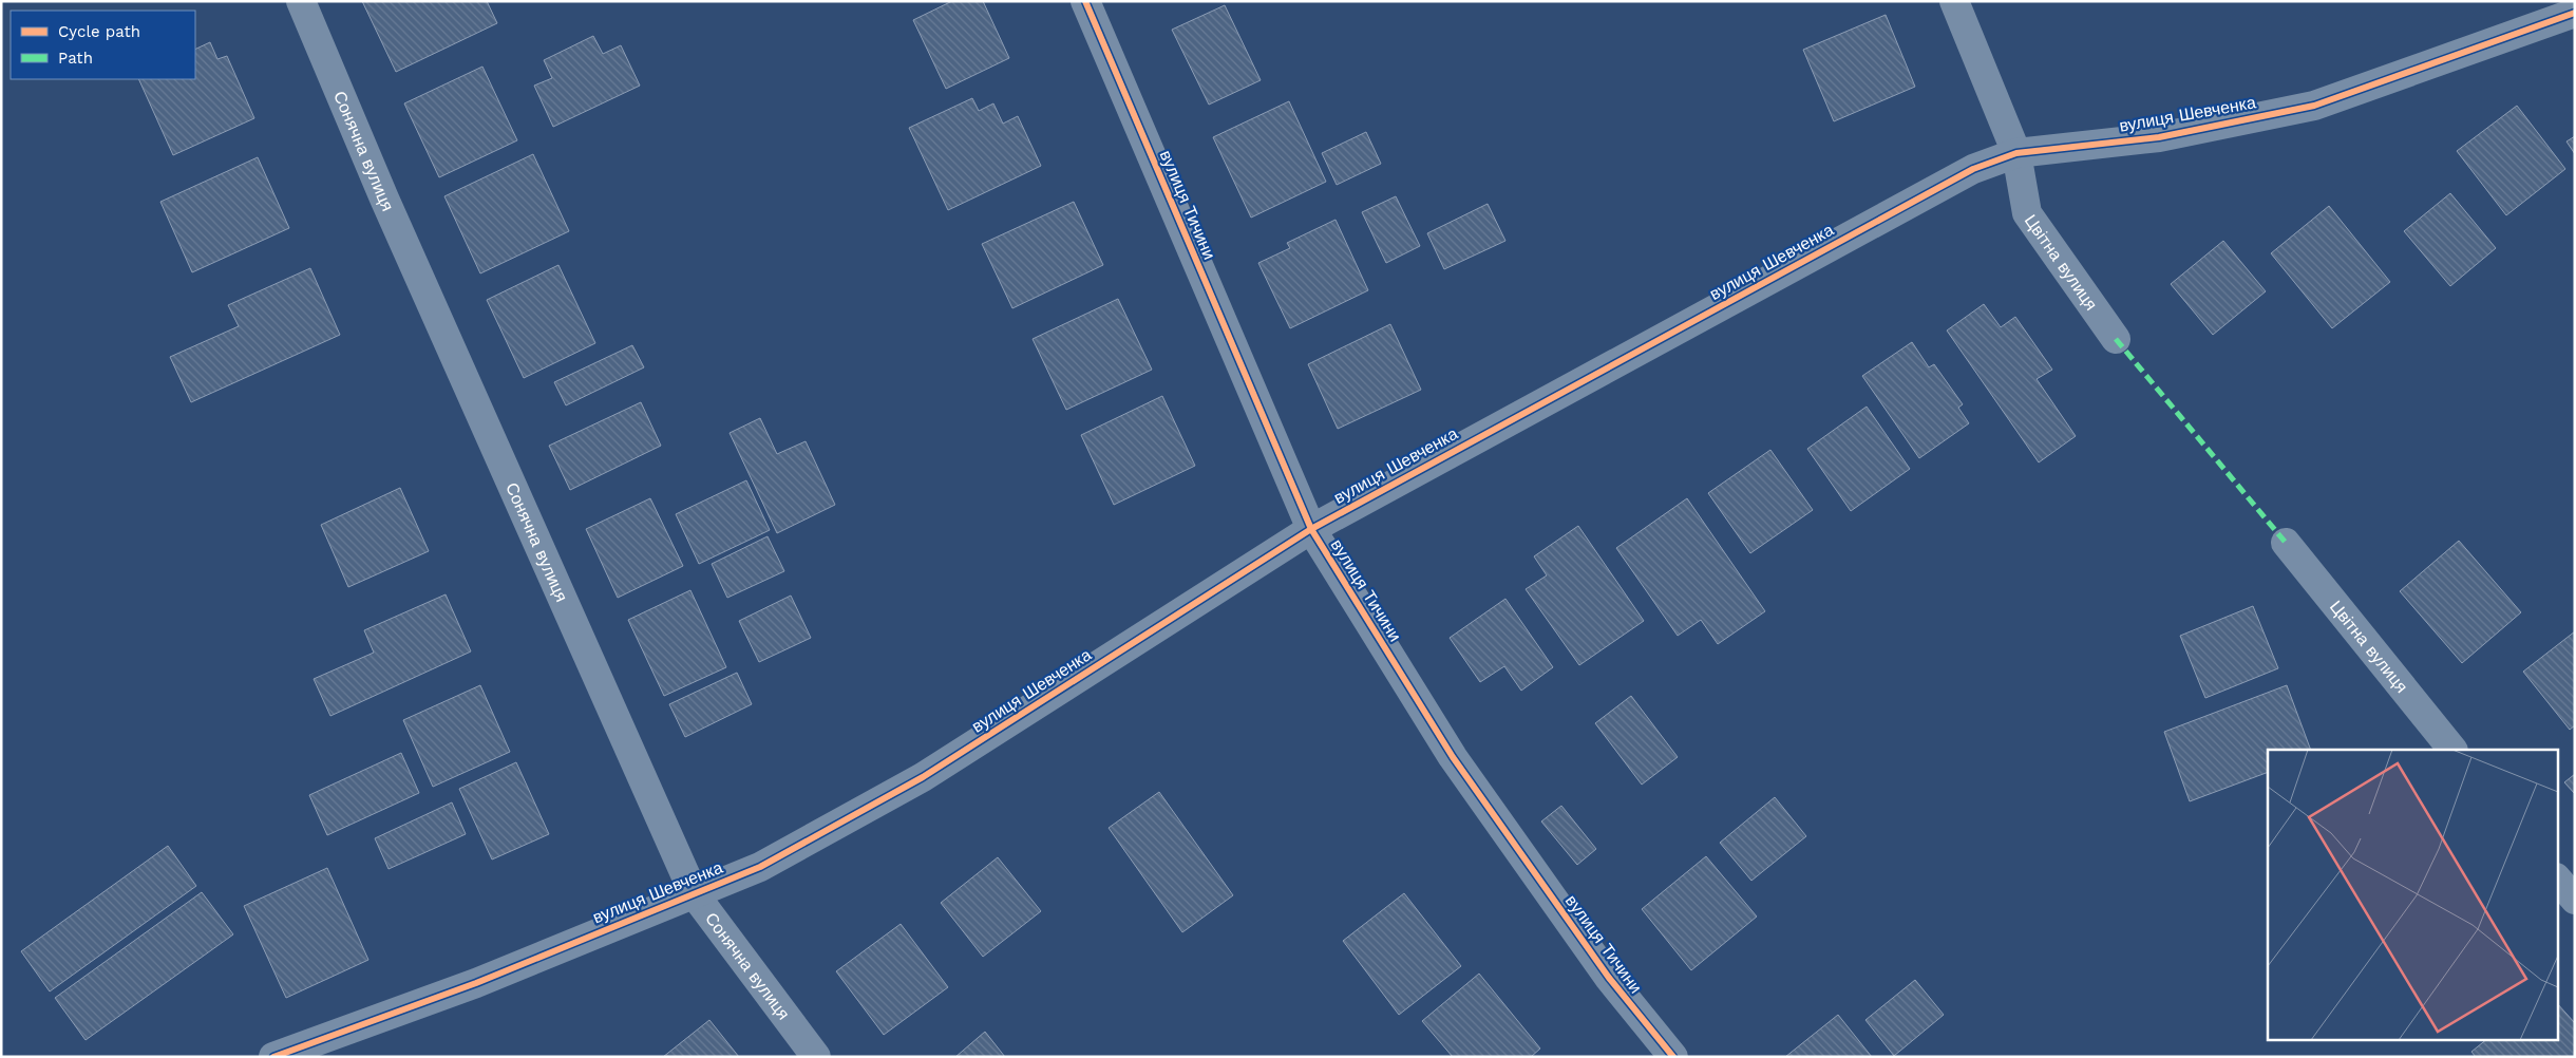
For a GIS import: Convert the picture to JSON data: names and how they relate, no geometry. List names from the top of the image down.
{
  "streets": {
    "street": [
      "вулиця Шевченка",
      "Сонячна вулиця",
      "вулиця Тичини",
      "Цвітна вулиця"
    ]
  },
  "crossings": [
    ["вулиця Шевченка", "Сонячна вулиця"],
    ["вулиця Шевченка", "вулиця Тичини"],
    ["вулиця Шевченка", "Цвітна вулиця"]
  ],
  "legend": ["Cycle path", "Path"]
}
